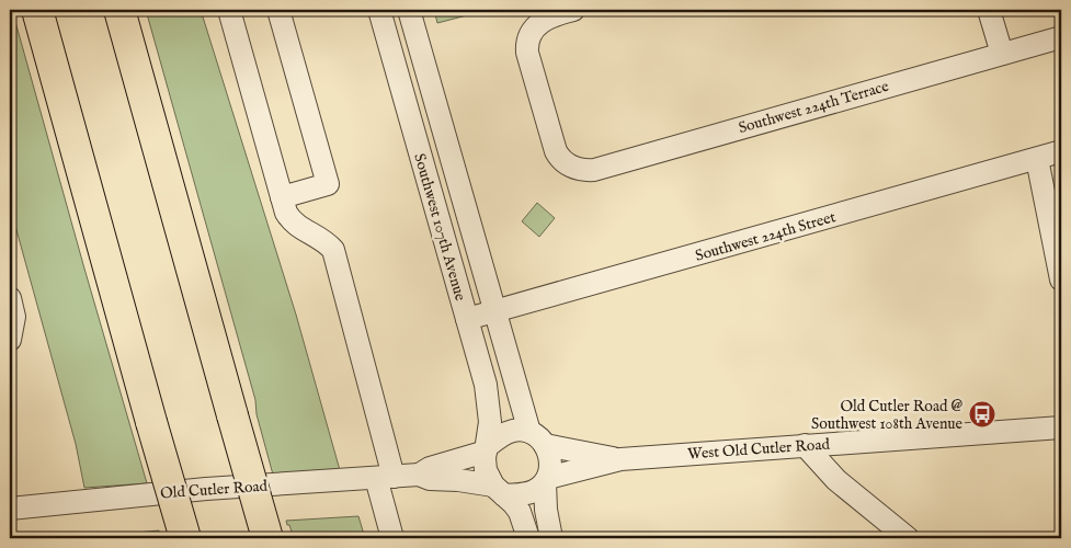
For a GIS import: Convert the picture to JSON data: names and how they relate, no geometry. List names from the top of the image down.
{
  "streets": {
    "street": [
      "Southwest 224th Terrace",
      "Southwest 107th Avenue",
      "Southwest 224th Street",
      "West Old Cutler Road",
      "Old Cutler Road"
    ]
  },
  "crossings": [
    ["Southwest 107th Avenue", "Southwest 224th Street"],
    ["Southwest 107th Avenue", "West Old Cutler Road"],
    ["Southwest 107th Avenue", "Old Cutler Road"],
    ["West Old Cutler Road", "Old Cutler Road"]
  ],
  "places": {
    "bus stop": ["Old Cutler Road @ Southwest 108th Avenue"]
  }
}
